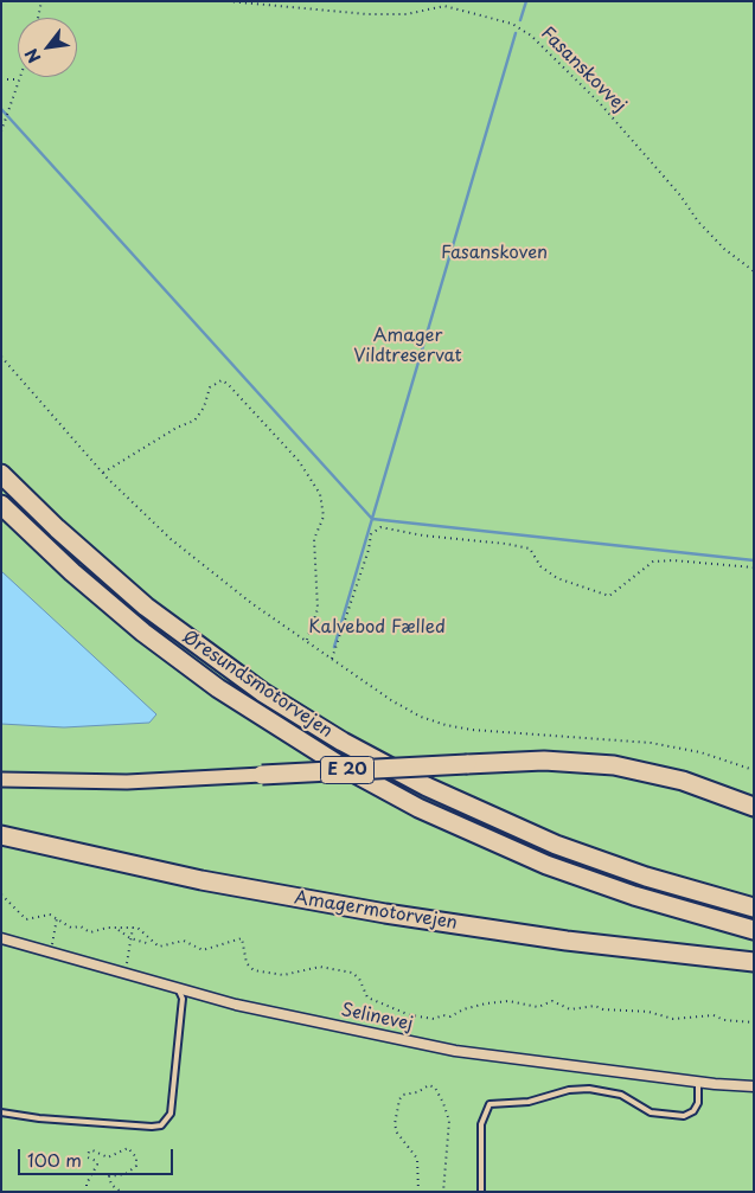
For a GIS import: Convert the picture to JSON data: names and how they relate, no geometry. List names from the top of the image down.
{
  "streets": {
    "highway": ["Øresundsmotorvejen", "E 20", "Amagermotorvejen"],
    "street": ["Selinevej"],
    "path": ["Fasanskovvej"]
  },
  "parks": ["Fasanskoven", "Amager Vildtreservat", "Kalvebod Fælled"],
  "scale_bar": "100 m",
  "north": "bottom left"
}
